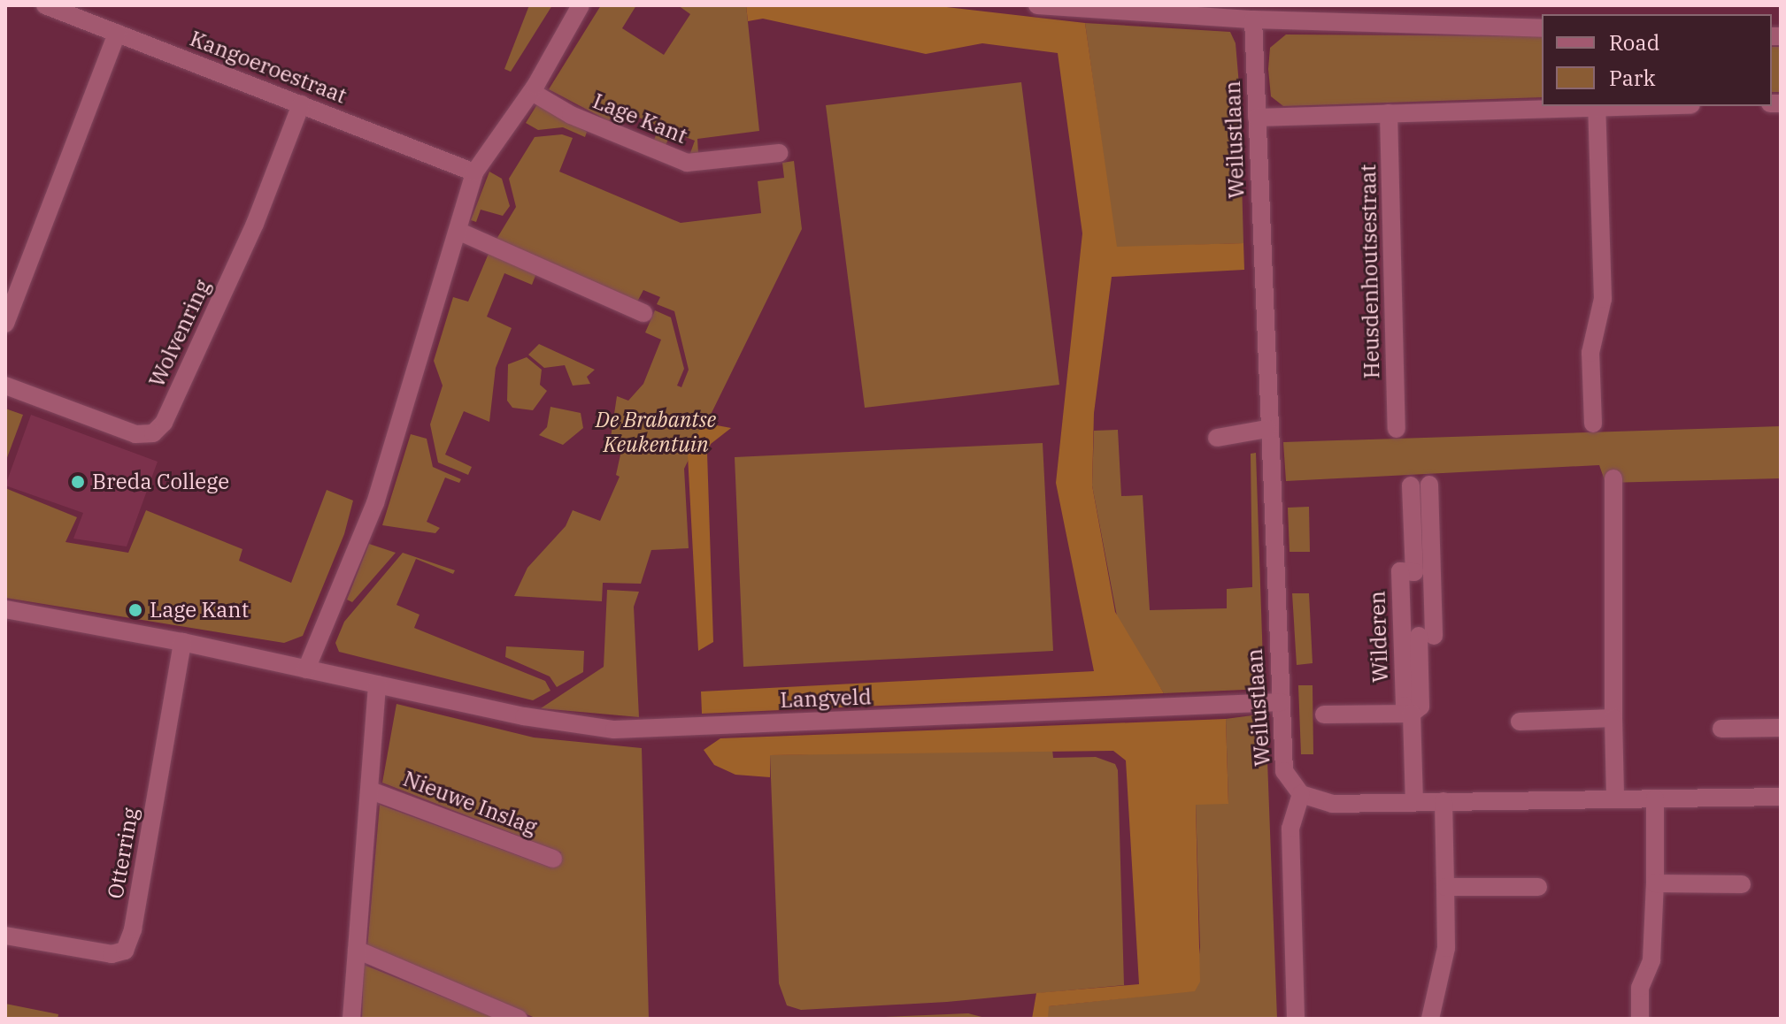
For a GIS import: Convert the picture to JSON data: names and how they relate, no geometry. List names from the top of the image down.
{
  "streets": {
    "street": [
      "Kangoeroestraat",
      "Lage Kant",
      "Weilustlaan",
      "Heusdenhoutsestraat",
      "Wolvenring",
      "Wilderen",
      "Langveld",
      "Nieuwe Inslag",
      "Otterring"
    ]
  },
  "crossings": [
    ["Kangoeroestraat", "Wolvenring"],
    ["Weilustlaan", "Langveld"],
    ["Langveld", "Nieuwe Inslag"]
  ],
  "parks": ["De Brabantse Keukentuin"],
  "places": ["Breda College", "Lage Kant"],
  "legend": ["Road", "Park"]
}
